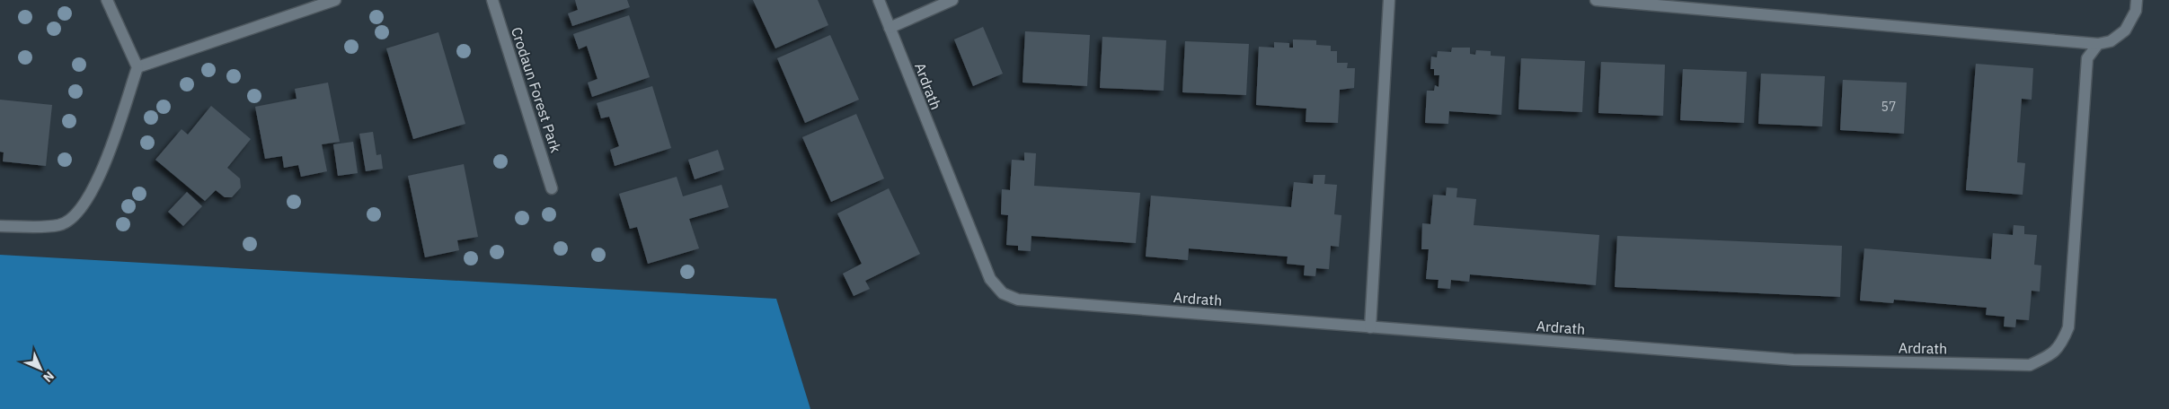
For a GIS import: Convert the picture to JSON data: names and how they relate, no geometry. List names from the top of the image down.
{
  "streets": {
    "street": ["Ardrath", "Crodaun Forest Park"]
  },
  "house_numbers": ["57"],
  "north": "bottom right"
}
